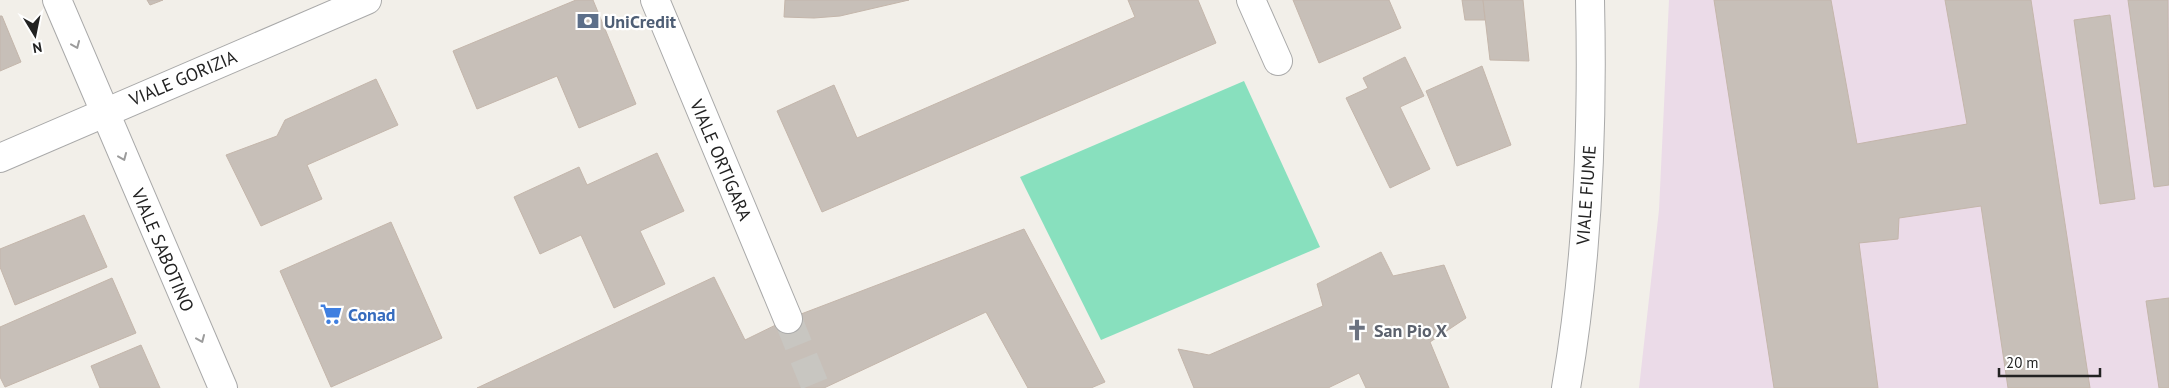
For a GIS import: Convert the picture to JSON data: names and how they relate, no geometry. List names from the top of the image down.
{
  "streets": {
    "street": [
      "VIALE GORIZIA",
      "VIALE ORTIGARA",
      "VIALE FIUME",
      "VIALE SABOTINO"
    ]
  },
  "crossings": [
    ["VIALE GORIZIA", "VIALE SABOTINO"]
  ],
  "one_way": ["VIALE SABOTINO"],
  "places": {
    "bank": ["UniCredit"],
    "supermarket": ["Conad"],
    "church": ["San Pio X"]
  },
  "scale_bar": "20 m",
  "north": "bottom"
}
